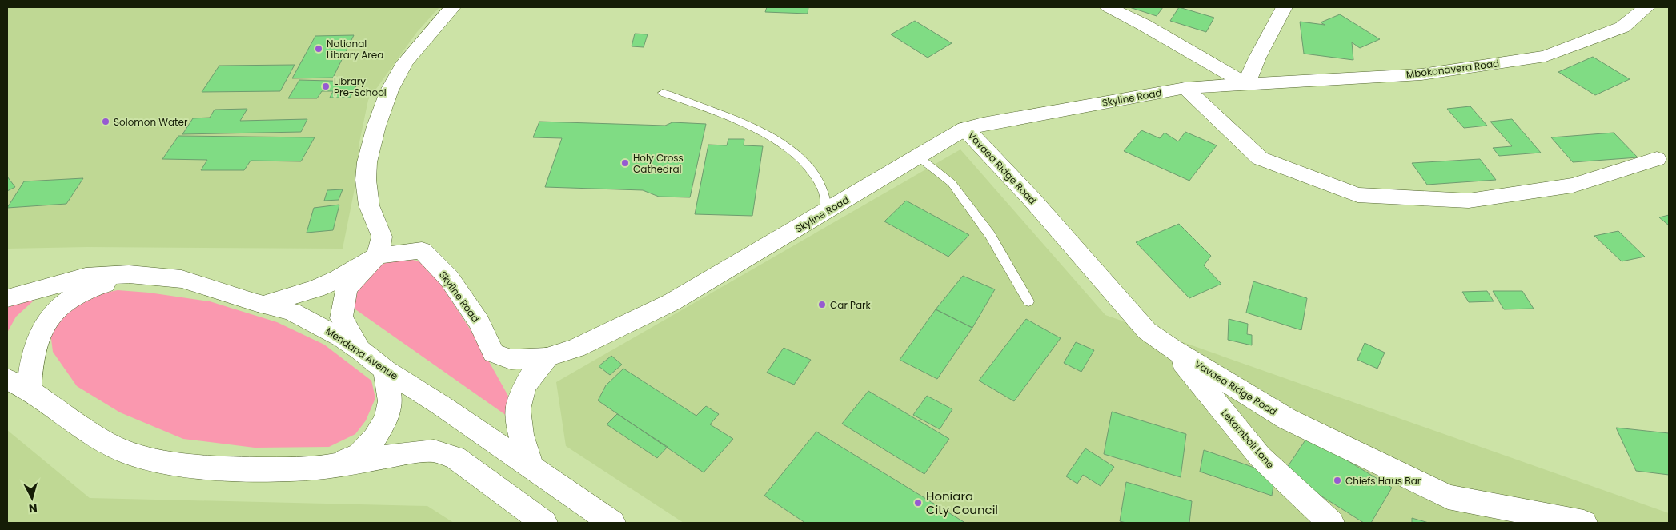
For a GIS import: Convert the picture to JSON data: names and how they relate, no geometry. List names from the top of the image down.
{
  "streets": {
    "street": [
      "Mbokonavera Road",
      "Skyline Road",
      "Vavaea Ridge Road",
      "Mendana Avenue",
      "Lekamboli Lane"
    ]
  },
  "crossings": [
    ["Mbokonavera Road", "Skyline Road"],
    ["Skyline Road", "Vavaea Ridge Road"],
    ["Vavaea Ridge Road", "Lekamboli Lane"]
  ],
  "places": [
    "National Library Area",
    "Library Pre-School",
    "Solomon Water",
    "Holy Cross Cathedral",
    "Car Park",
    "Chiefs Haus Bar",
    "Honiara City Council"
  ],
  "north": "bottom"
}
